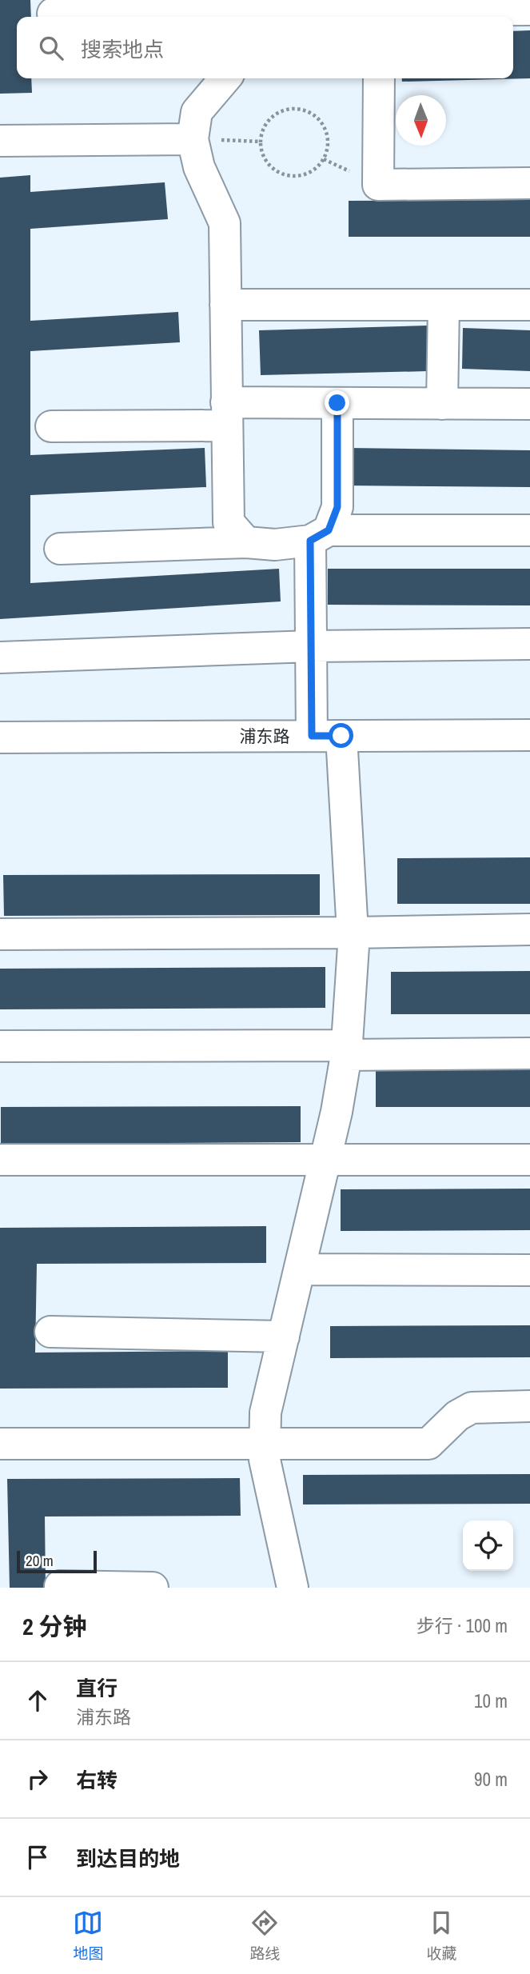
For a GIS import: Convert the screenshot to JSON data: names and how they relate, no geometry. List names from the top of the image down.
{
  "streets": {
    "street": ["浦东路"]
  },
  "scale_bar": "20 m",
  "north": "bottom",
  "page": {
    "search": "搜索地点",
    "scale": "20 m",
    "heading": ["2 分钟", "步行 · 100 m"],
    "list": [
      ["直行", "浦东路", "10 m"],
      ["右转", "90 m"],
      "到达目的地"
    ],
    "nav": ["地图", "路线", "收藏"]
  }
}
